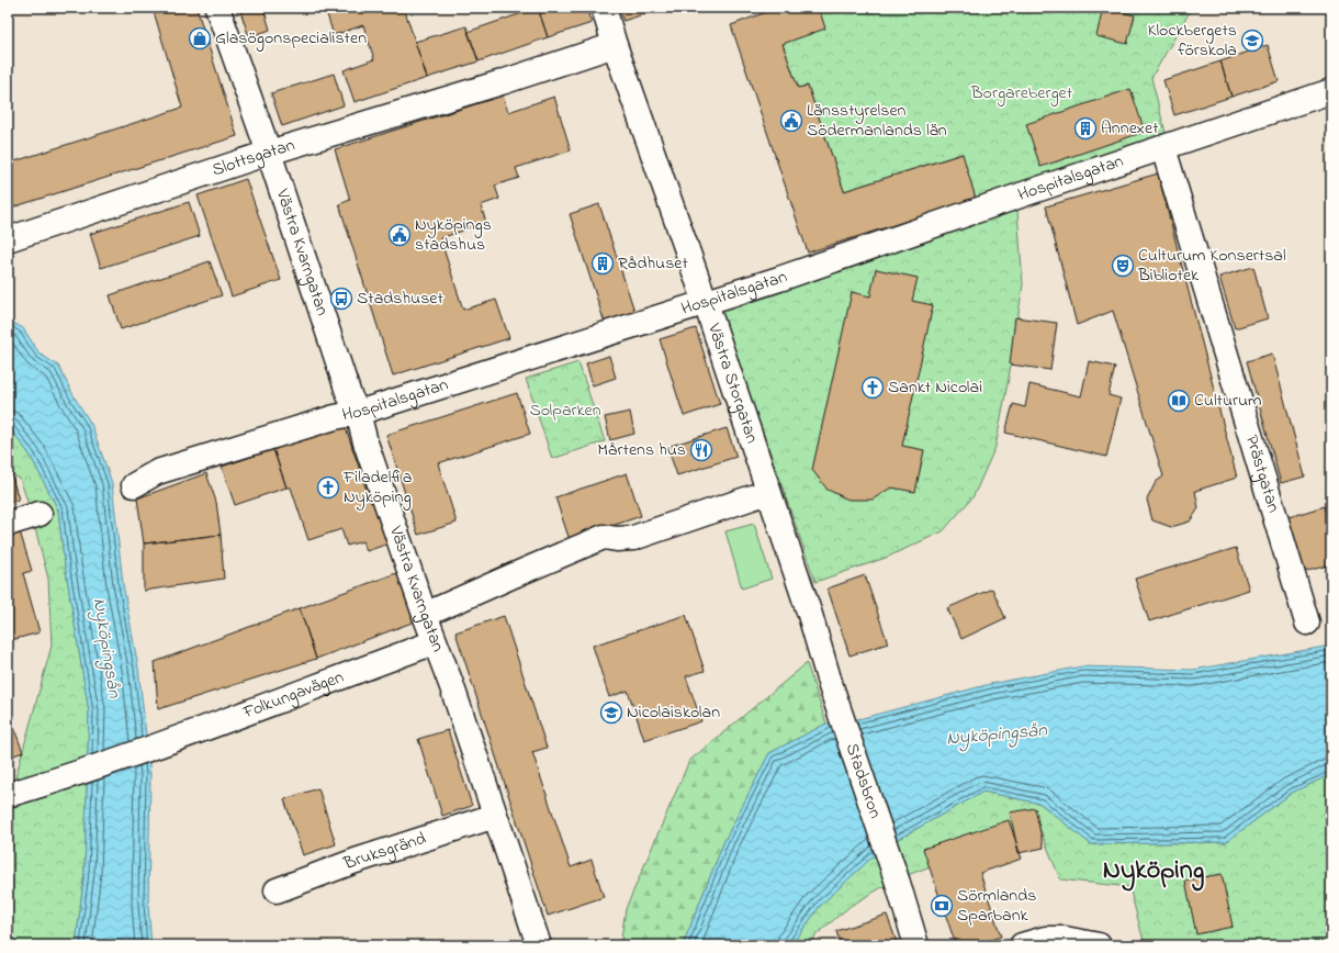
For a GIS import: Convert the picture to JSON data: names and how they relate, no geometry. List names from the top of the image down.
{
  "streets": {
    "street": [
      "Slottsgatan",
      "Hospitalsgatan",
      "Västra Kvarngatan",
      "Västra Storgatan",
      "Prästgatan",
      "Folkungavägen",
      "Stadsbron",
      "Bruksgränd"
    ]
  },
  "crossings": [
    ["Slottsgatan", "Västra Kvarngatan"],
    ["Slottsgatan", "Västra Storgatan"],
    ["Hospitalsgatan", "Västra Kvarngatan"],
    ["Hospitalsgatan", "Västra Storgatan"],
    ["Hospitalsgatan", "Prästgatan"],
    ["Västra Kvarngatan", "Folkungavägen"],
    ["Västra Kvarngatan", "Bruksgränd"],
    ["Västra Storgatan", "Stadsbron"]
  ],
  "districts": ["Nyköping"],
  "water": ["Nyköpingsån"],
  "parks": ["Borgareberget", "Solparken"],
  "places": {
    "shop": ["Glasögonspecialisten"],
    "school or university": ["Klockbergets förskola", "Nicolaiskolan"],
    "public building": ["Länsstyrelsen Södermanlands län", "Nyköpings stadshus"],
    "building": ["Annexet", "Rådhuset"],
    "theatre": ["Culturum Konsertsal Bibliotek"],
    "bus stop": ["Stadshuset"],
    "church": ["Sankt Nicolai", "Filadelfia Nyköping"],
    "library": ["Culturum"],
    "restaurant": ["Mårtens hus"],
    "bank": ["Sörmlands Sparbank"]
  }
}
